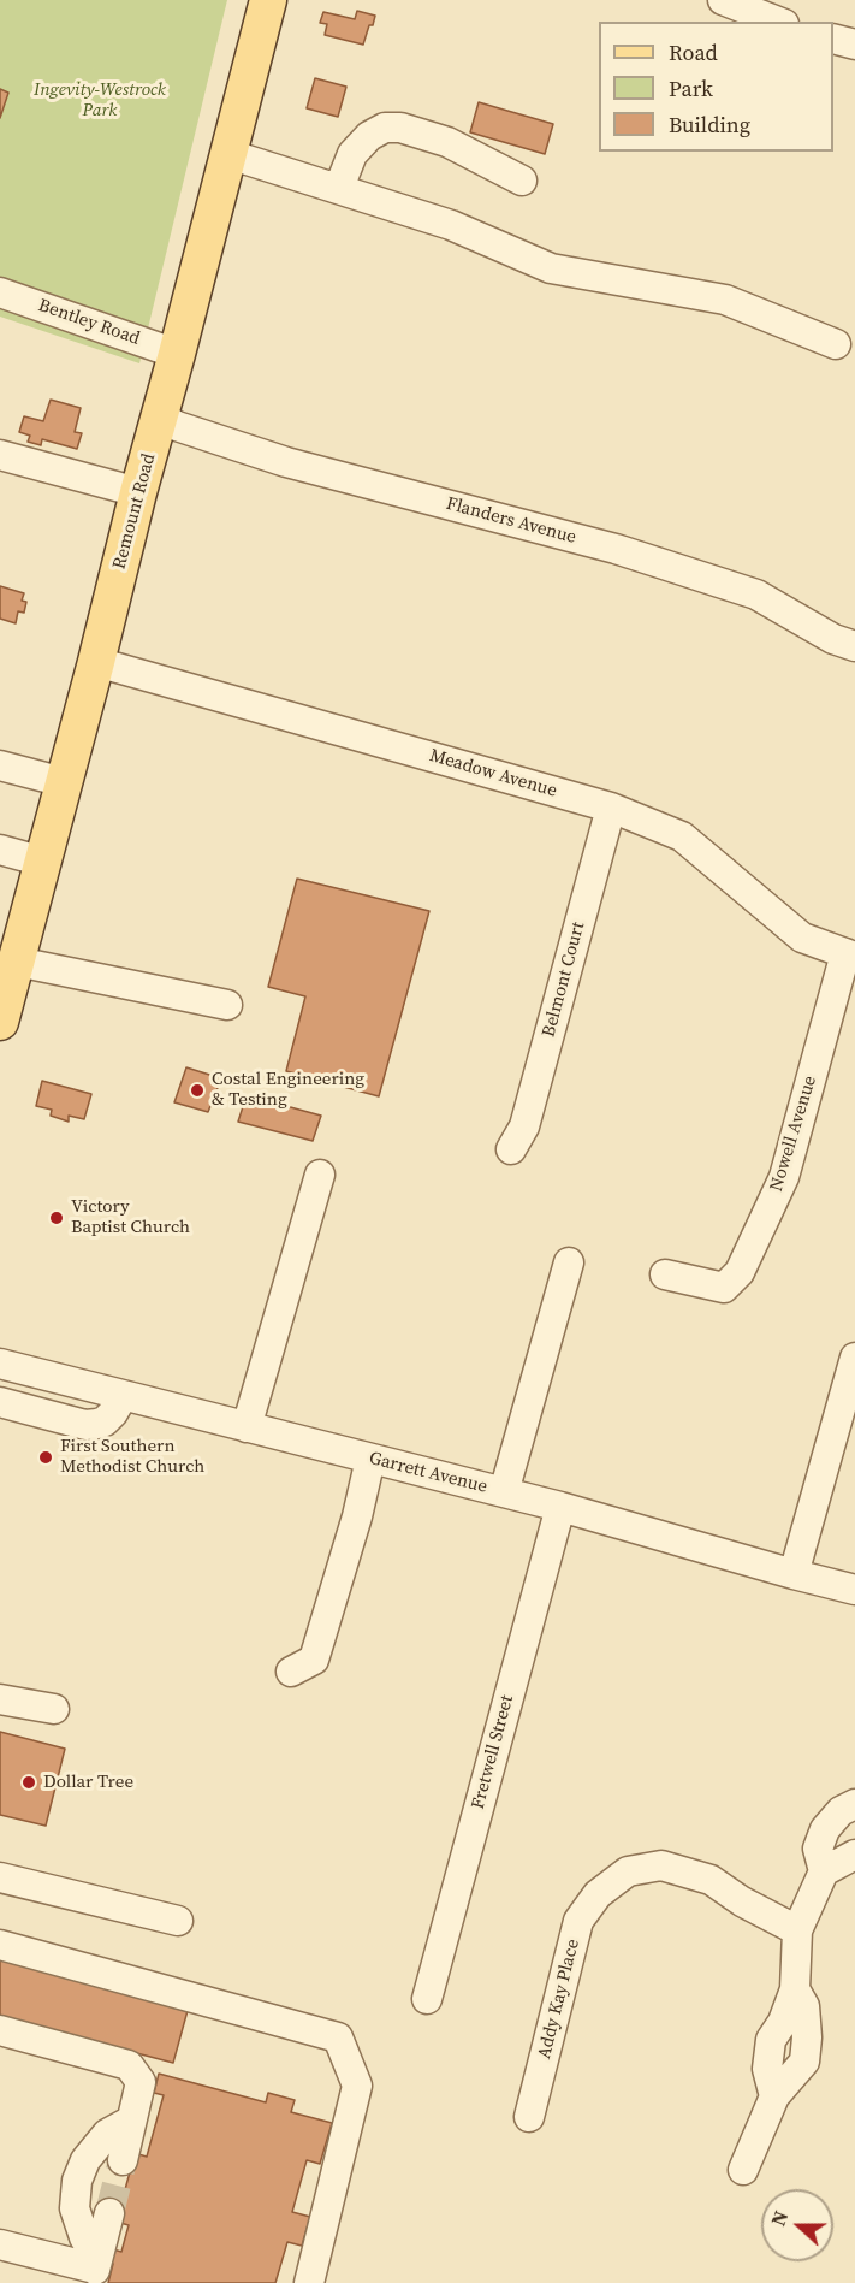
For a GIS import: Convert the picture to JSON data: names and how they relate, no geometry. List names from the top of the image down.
{
  "streets": {
    "main road": ["Remount Road"],
    "street": [
      "Bentley Road",
      "Flanders Avenue",
      "Meadow Avenue",
      "Belmont Court",
      "Nowell Avenue",
      "Garrett Avenue",
      "Fretwell Street",
      "Addy Kay Place"
    ]
  },
  "crossings": [
    ["Bentley Road", "Remount Road"],
    ["Remount Road", "Flanders Avenue"],
    ["Remount Road", "Meadow Avenue"],
    ["Meadow Avenue", "Belmont Court"],
    ["Meadow Avenue", "Nowell Avenue"],
    ["Garrett Avenue", "Fretwell Street"]
  ],
  "parks": ["Ingevity-Westrock Park"],
  "places": [
    "Costal Engineering & Testing",
    "Victory Baptist Church",
    "First Southern Methodist Church",
    "Dollar Tree"
  ],
  "legend": ["Road", "Park", "Building"],
  "north": "left"
}
